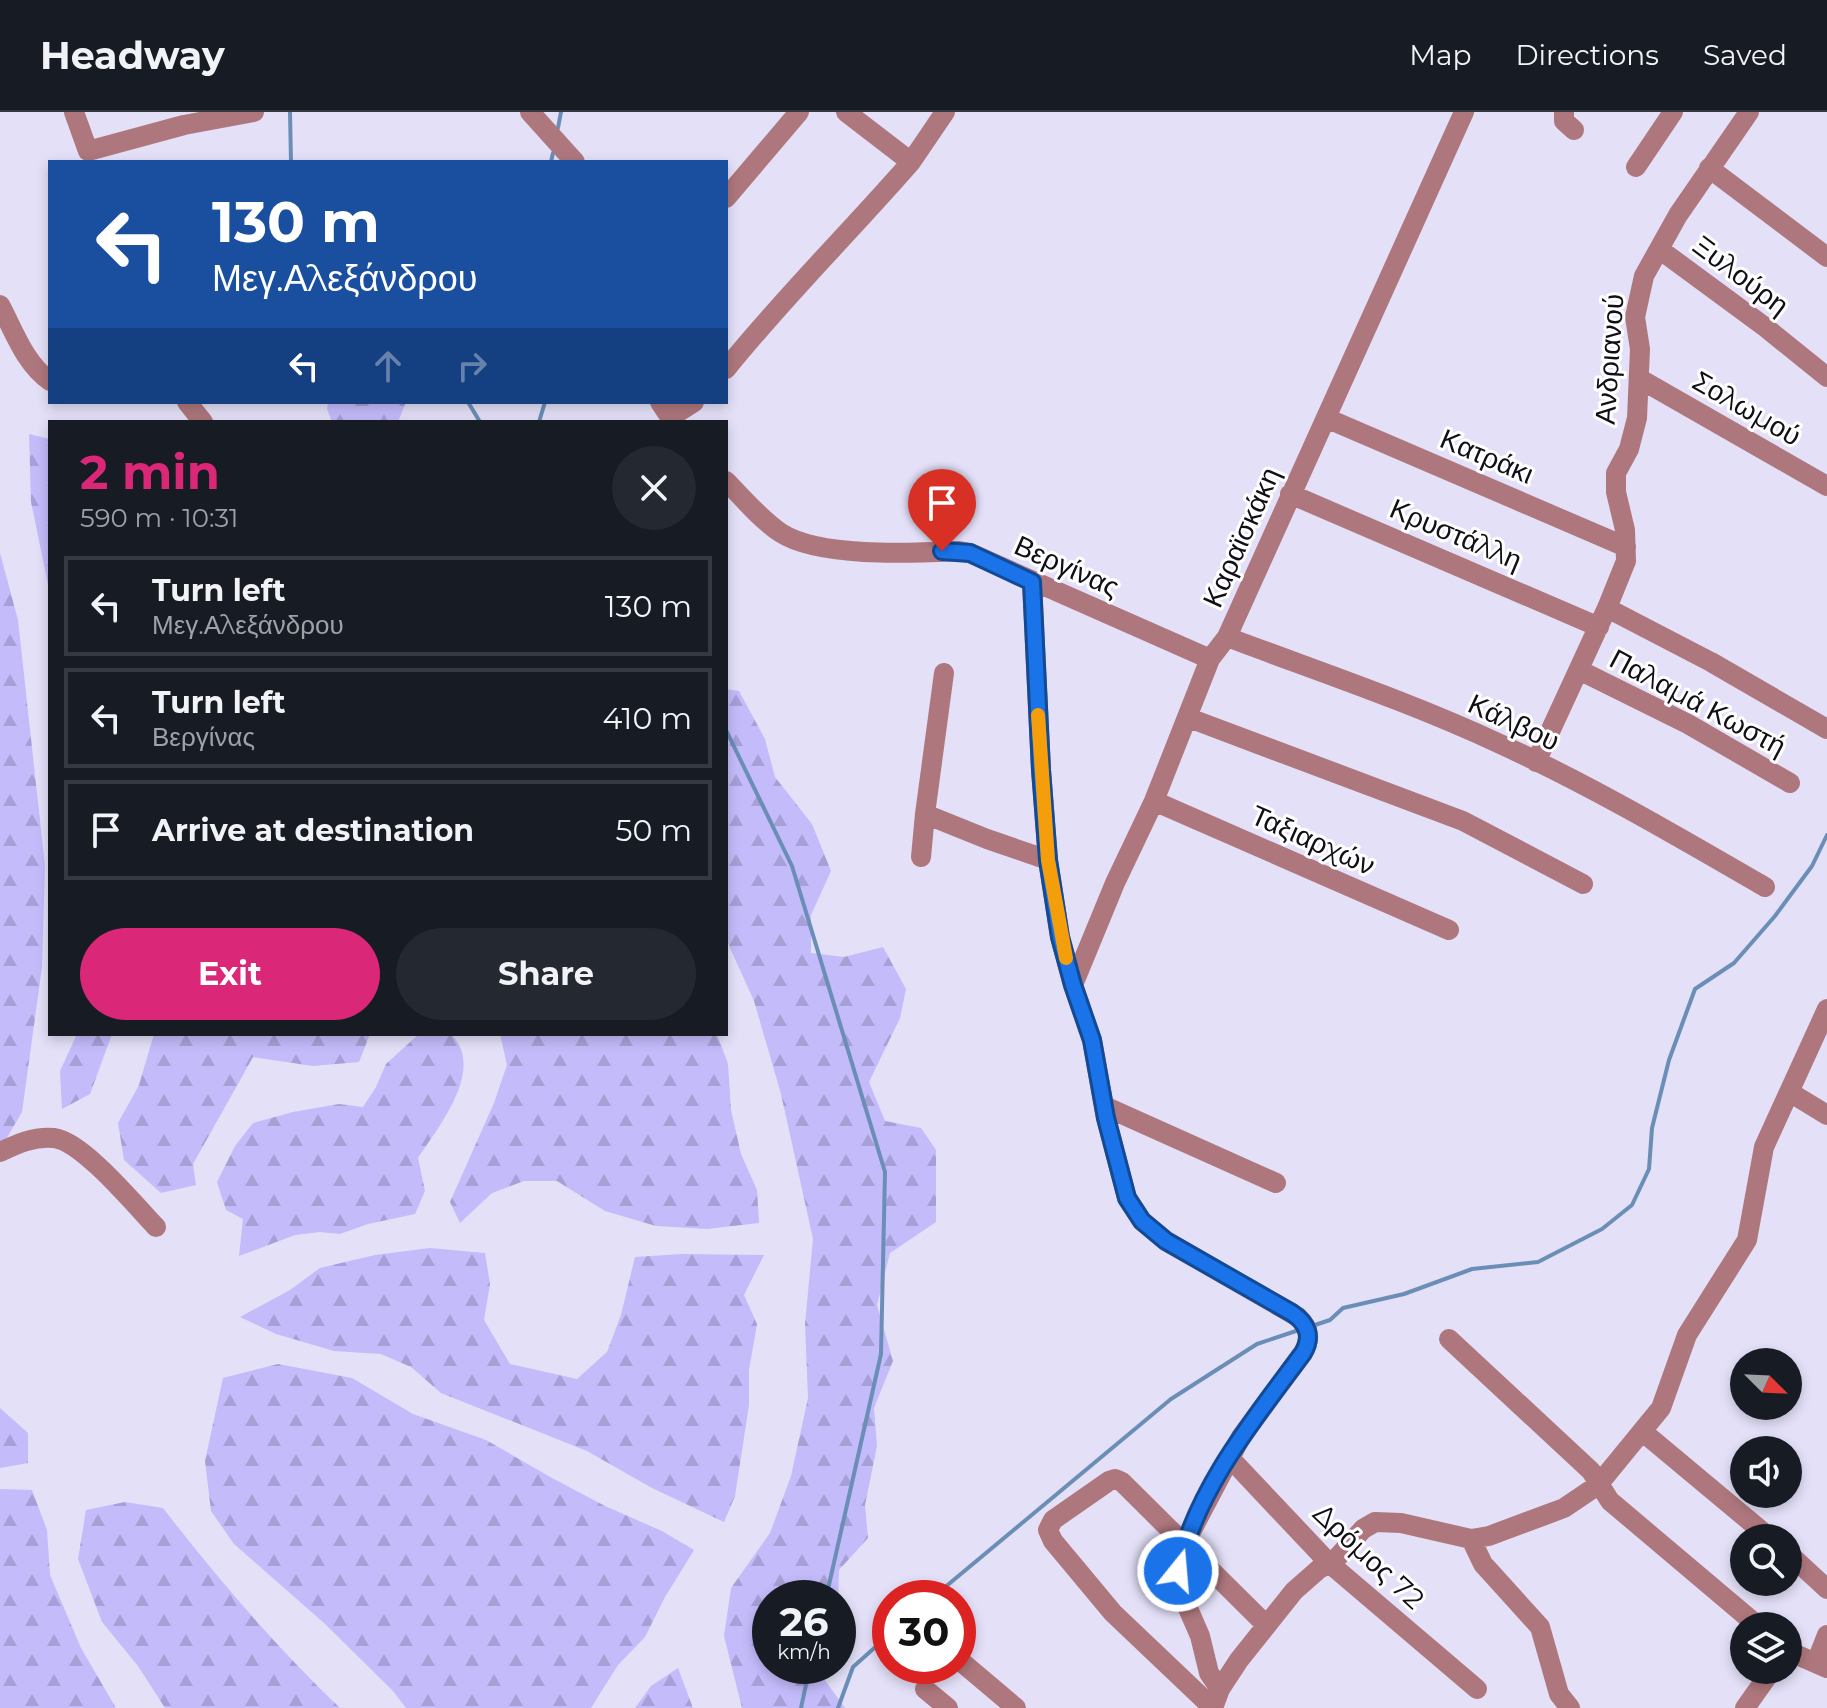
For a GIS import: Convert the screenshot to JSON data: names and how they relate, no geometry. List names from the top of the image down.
{
  "streets": {
    "street": [
      "Ξυλούρη",
      "Ανδριανού",
      "Σολωμού",
      "Κατράκι",
      "Κρυστάλλη",
      "Καραϊσκάκη",
      "Βεργίνας",
      "Παλαμά Κωστή",
      "Κάλβου",
      "Ταξιαρχών",
      "Δρόμος 72"
    ]
  },
  "crossings": [
    ["Ξυλούρη", "Ανδριανού"],
    ["Ανδριανού", "Σολωμού"],
    ["Ανδριανού", "Κατράκι"],
    ["Ανδριανού", "Κρυστάλλη"],
    ["Ανδριανού", "Παλαμά Κωστή"],
    ["Ανδριανού", "Κάλβου"],
    ["Κατράκι", "Καραϊσκάκη"],
    ["Κρυστάλλη", "Καραϊσκάκη"],
    ["Καραϊσκάκη", "Βεργίνας"],
    ["Καραϊσκάκη", "Κάλβου"],
    ["Καραϊσκάκη", "Ταξιαρχών"]
  ],
  "north": "bottom right",
  "page": {
    "header": "Headway",
    "nav": ["Map", "Directions", "Saved"],
    "turn": ["130 m", "Μεγ.Αλεξάνδρου"],
    "heading": ["2 min", "590 m · 10:31"],
    "list": [
      {
        "name": "Turn left",
        "note": "Μεγ.Αλεξάνδρου",
        "value": "130 m"
      },
      {
        "name": "Turn left",
        "note": "Βεργίνας",
        "value": "410 m"
      },
      {
        "name": "Arrive at destination",
        "value": "50 m"
      }
    ],
    "buttons": ["Exit", "Share"],
    "speed": "26 km/h",
    "limit": "30"
  }
}
